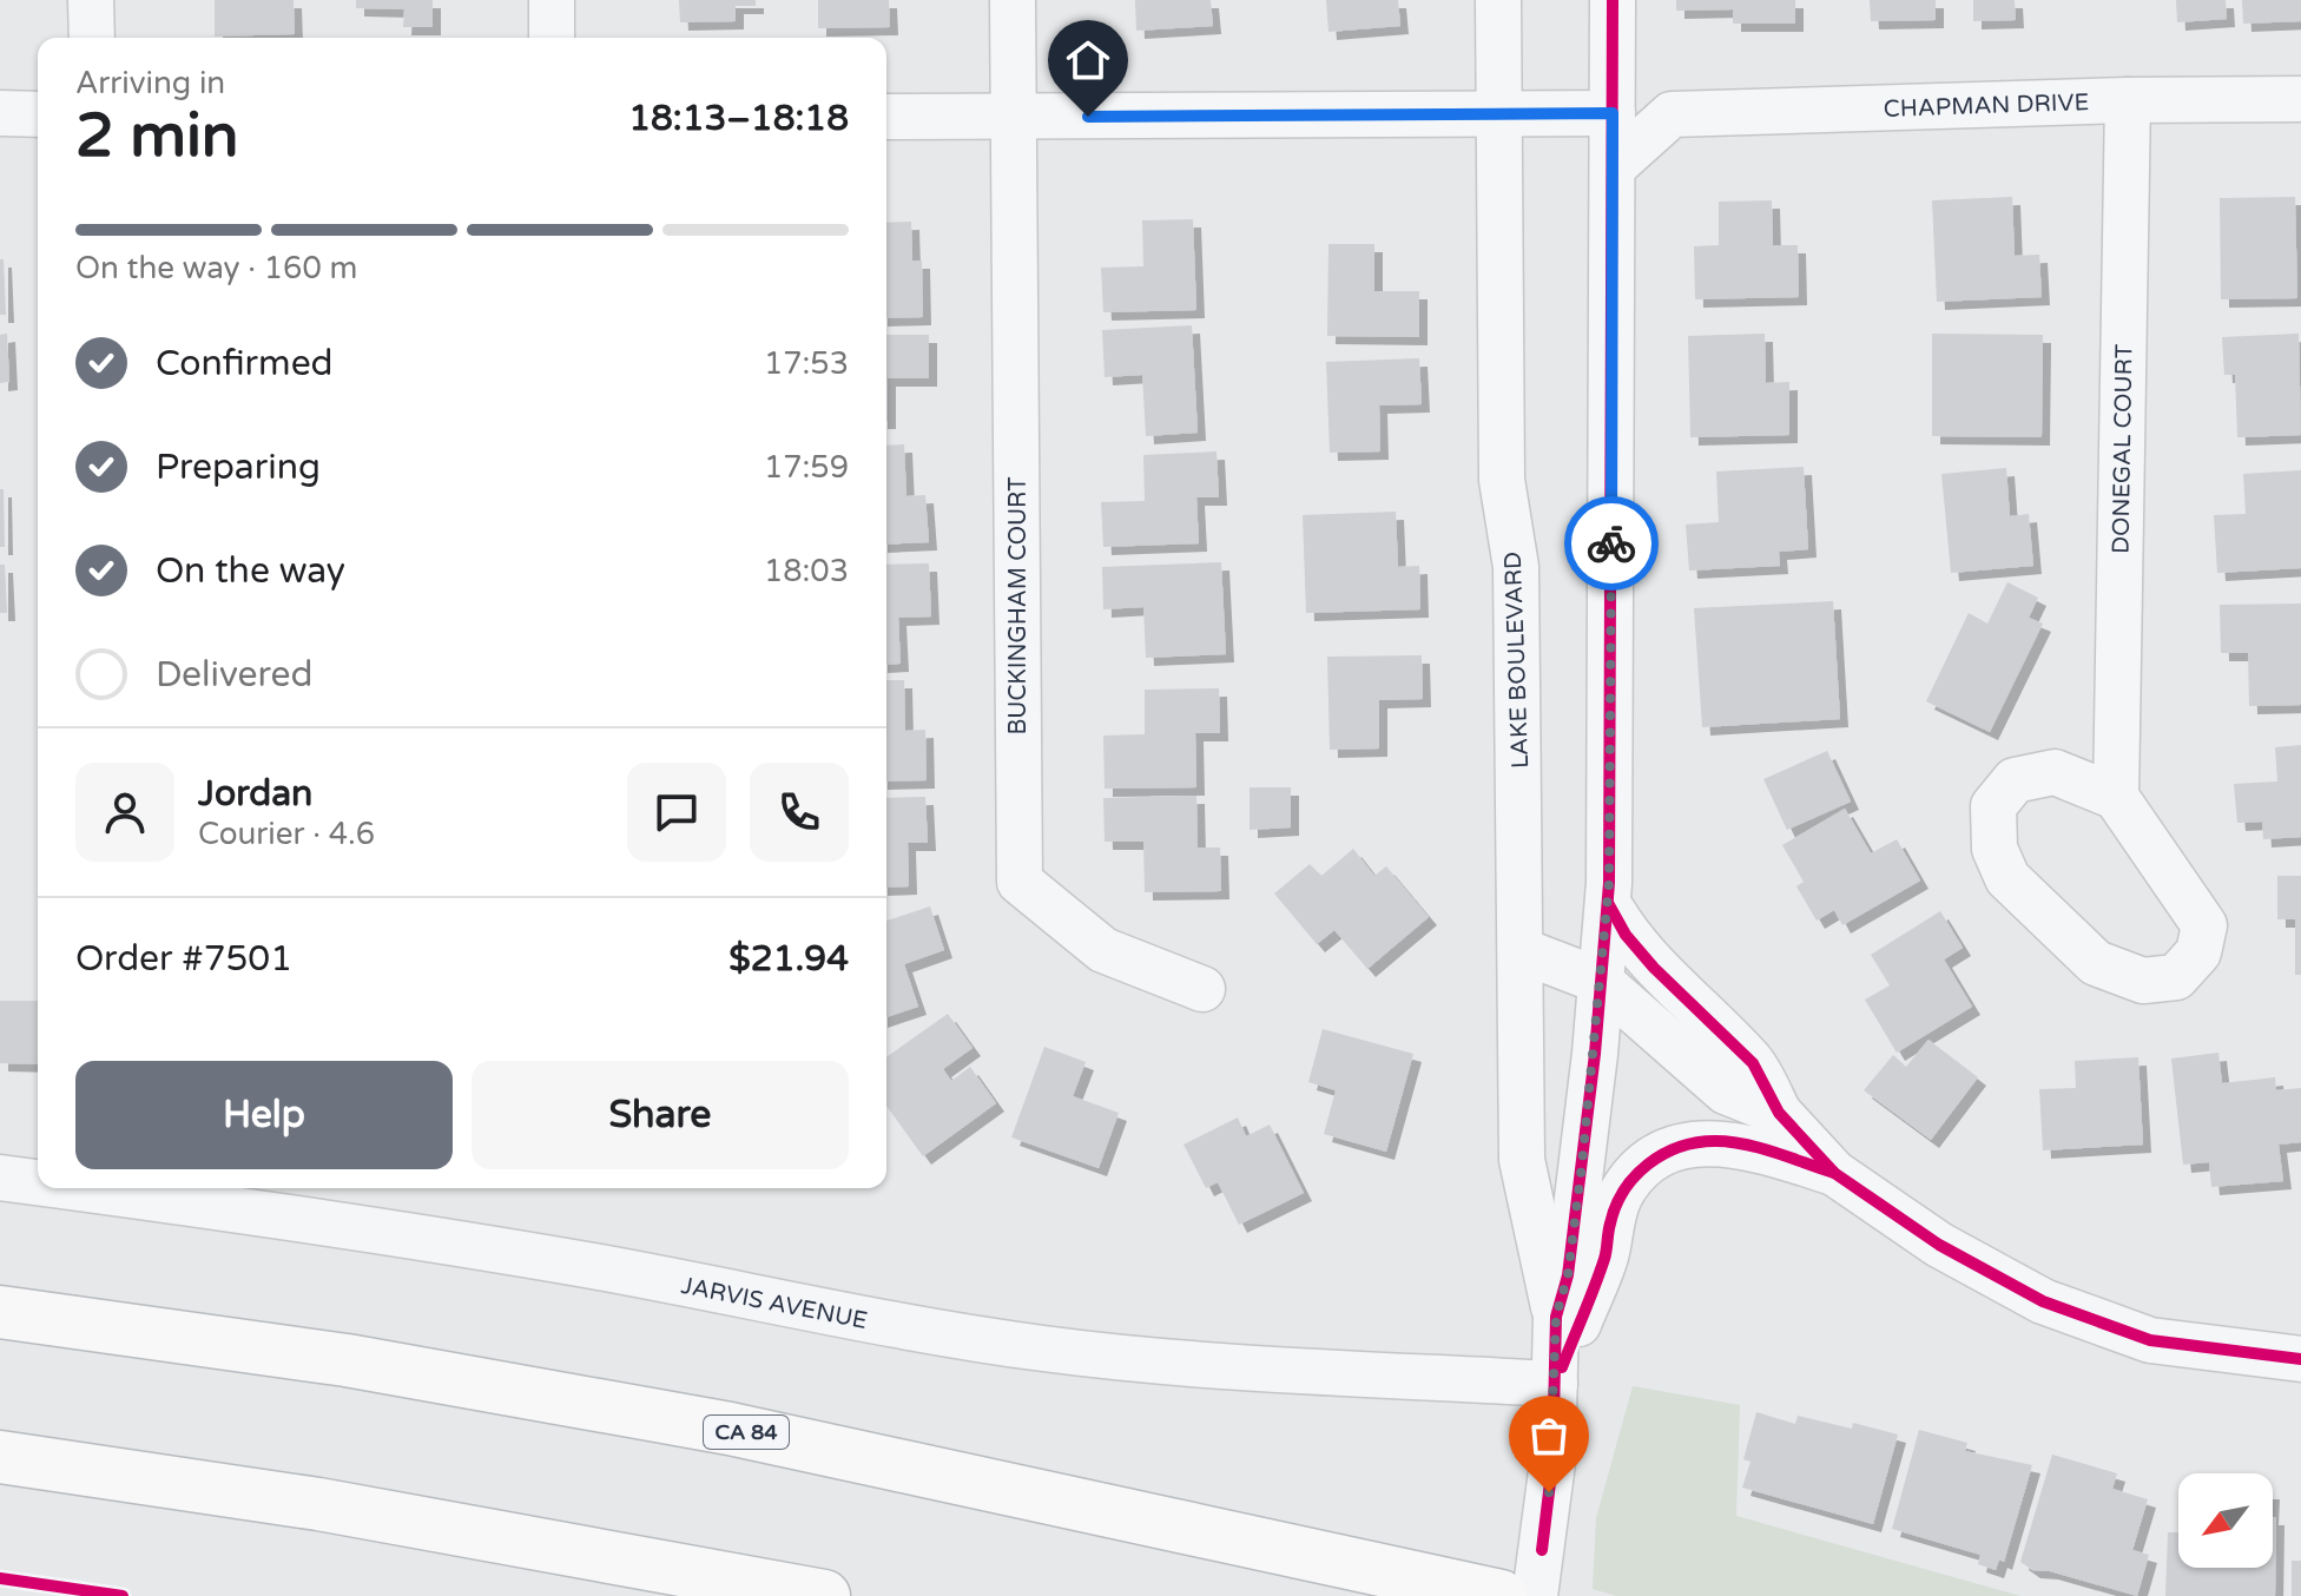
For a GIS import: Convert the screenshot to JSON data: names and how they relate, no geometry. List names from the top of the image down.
{
  "streets": {
    "highway": ["CA 84"],
    "street": [
      "CHAPMAN DRIVE",
      "DONEGAL COURT",
      "BUCKINGHAM COURT",
      "LAKE BOULEVARD",
      "JARVIS AVENUE"
    ]
  },
  "crossings": [
    ["CHAPMAN DRIVE", "DONEGAL COURT"],
    ["LAKE BOULEVARD", "JARVIS AVENUE"]
  ],
  "north": "bottom left",
  "page": {
    "heading": ["2 min", "Arriving in", "18:13–18:18"],
    "panel": [
      "Jordan",
      "Courier · 4.6",
      "Order #7501",
      "$21.94"
    ],
    "bar": "On the way · 160 m",
    "list": [
      ["Confirmed", "17:53"],
      ["Preparing", "17:59"],
      ["On the way", "18:03"],
      "Delivered"
    ],
    "buttons": ["Help", "Share"]
  }
}
